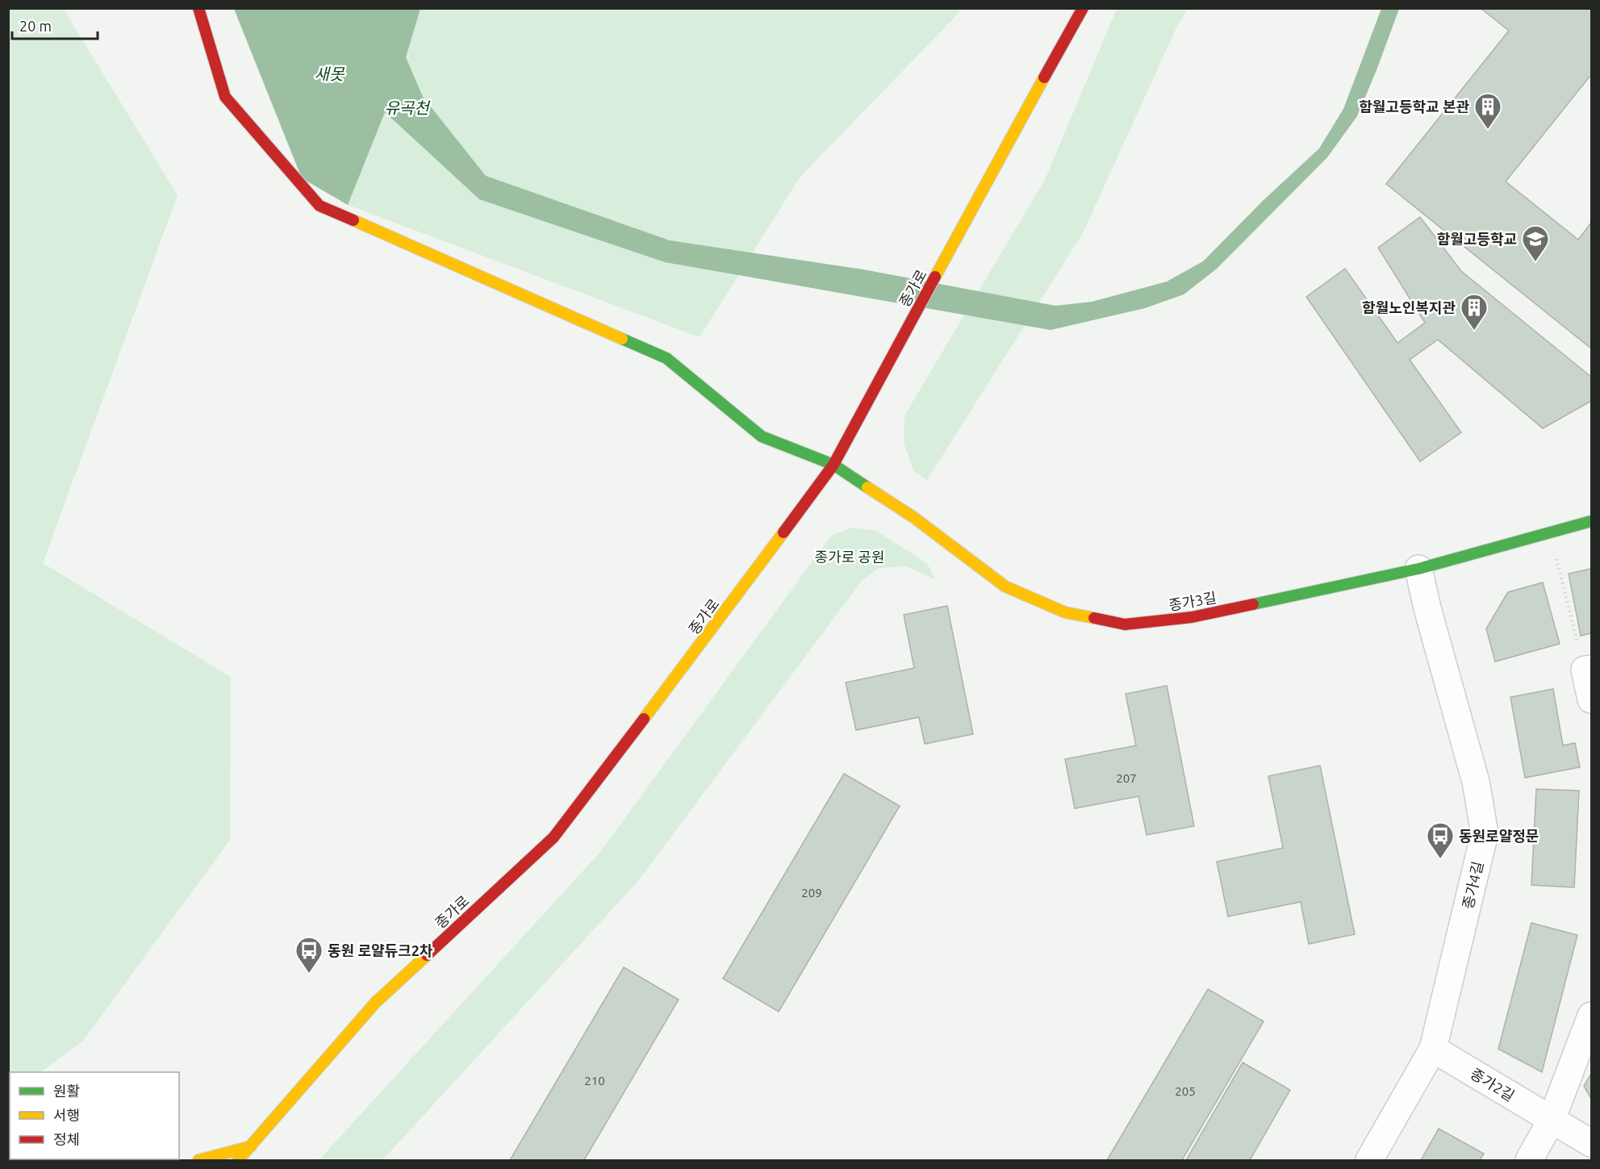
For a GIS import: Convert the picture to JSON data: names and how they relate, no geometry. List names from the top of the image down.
{
  "streets": {
    "main road": ["종가로", "종가3길"],
    "street": ["종가4길", "종가2길"]
  },
  "crossings": [
    ["종가로", "종가3길"],
    ["종가3길", "종가4길"],
    ["종가4길", "종가2길"]
  ],
  "water": ["새못", "유곡천"],
  "parks": ["종가로 공원"],
  "places": {
    "building": ["함월고등학교 본관", "함월노인복지관"],
    "school or university": ["함월고등학교"],
    "bus stop": ["동원로얄정문", "동원 로얄듀크2차"]
  },
  "house_numbers": [
    "207",
    "209",
    "210",
    "205"
  ],
  "legend": ["원활", "서행", "정체"],
  "scale_bar": "20 m"
}
